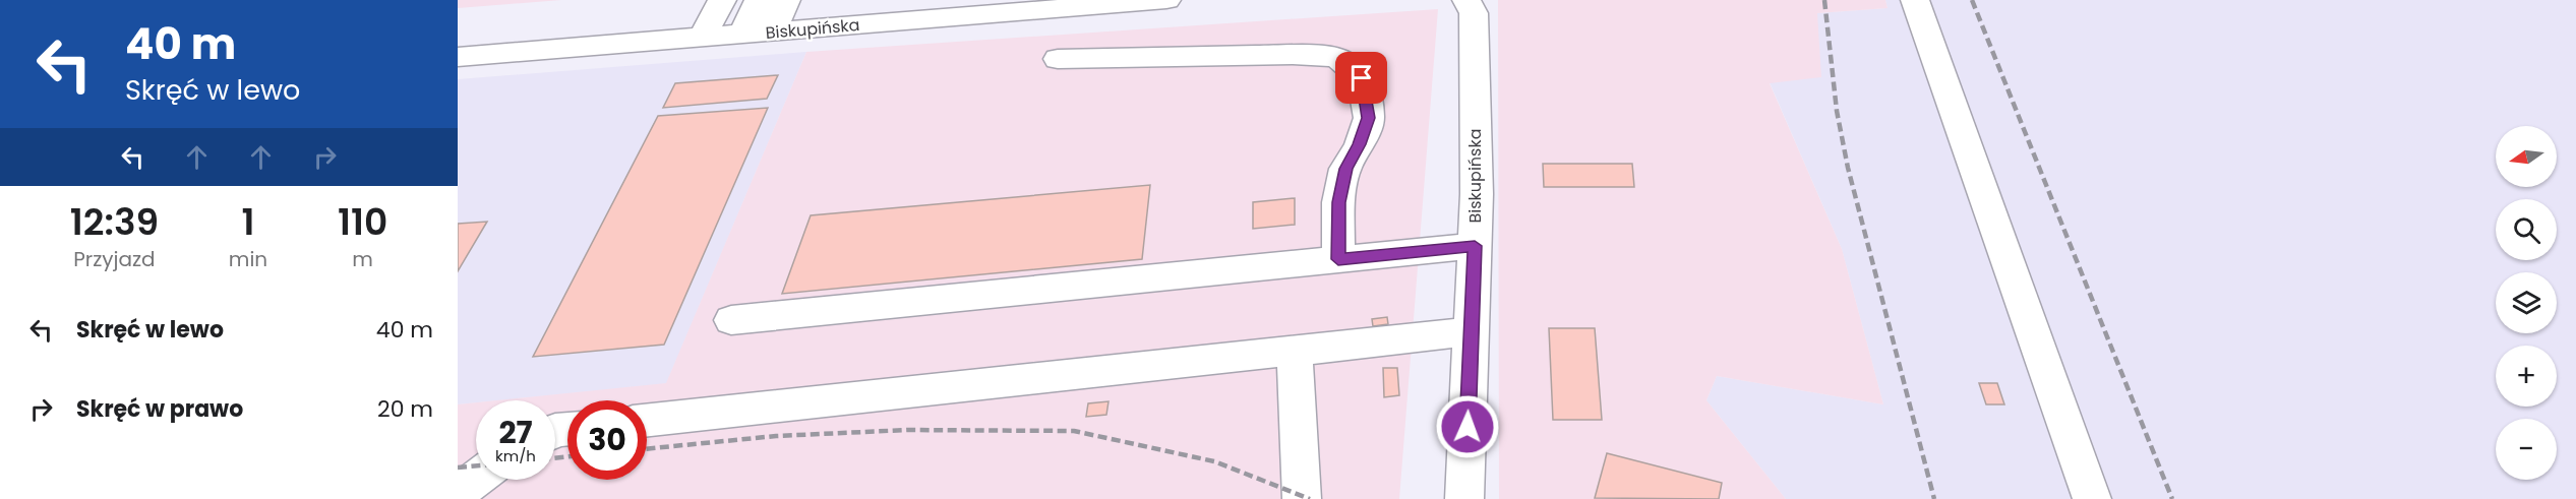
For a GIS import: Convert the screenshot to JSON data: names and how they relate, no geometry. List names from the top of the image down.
{
  "streets": {
    "street": ["Biskupińska"]
  },
  "north": "left",
  "page": {
    "turn": ["40 m", "Skręć w lewo"],
    "map_buttons": ["+", "−"],
    "eta": [
      "12:39",
      "Przyjazd",
      "1",
      "min",
      "110",
      "m"
    ],
    "list": [
      {
        "name": "Skręć w lewo",
        "value": "40 m"
      },
      {
        "name": "Skręć w prawo",
        "value": "20 m"
      }
    ],
    "speed": "27 km/h",
    "limit": "30"
  }
}
